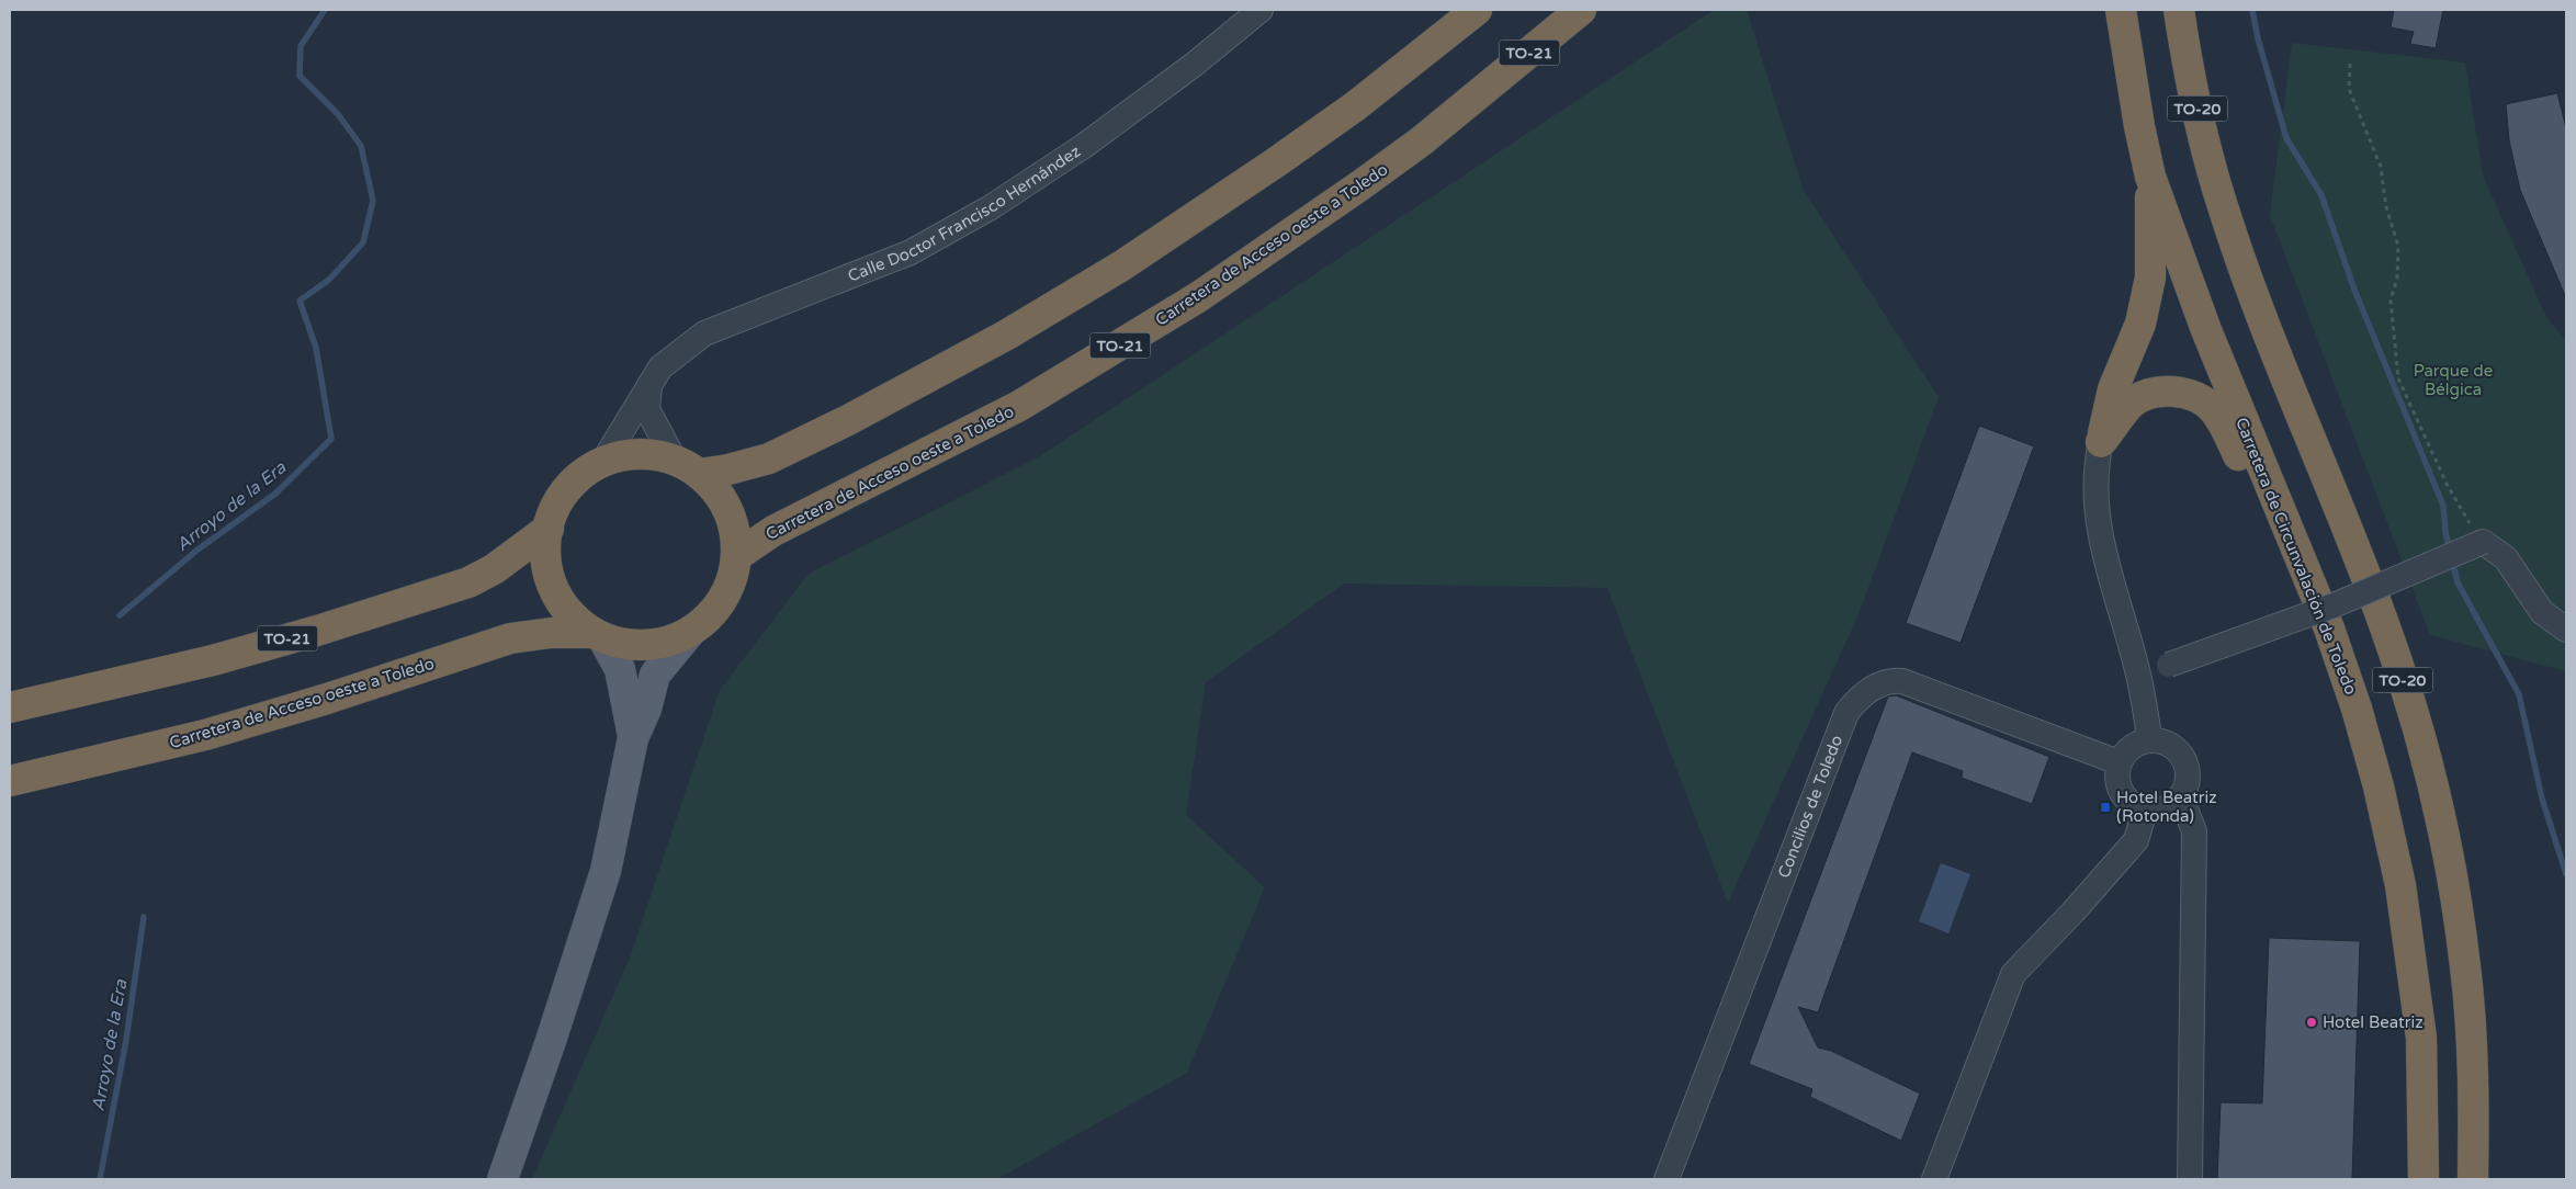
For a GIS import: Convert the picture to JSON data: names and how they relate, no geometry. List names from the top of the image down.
{
  "streets": {
    "highway": [
      "TO-21",
      "TO-20",
      "Carretera de Acceso oeste a Toledo",
      "Carretera de Circunvalación de Toledo"
    ],
    "street": ["Calle Doctor Francisco Hernández", "Concilios de Toledo"]
  },
  "crossings": [
    ["TO-21", "Calle Doctor Francisco Hernández"],
    ["TO-21", "Carretera de Acceso oeste a Toledo"],
    ["Calle Doctor Francisco Hernández", "Carretera de Acceso oeste a Toledo"]
  ],
  "water": ["Arroyo de la Era"],
  "parks": ["Parque de Bélgica"],
  "places": {
    "transit": ["Hotel Beatriz (Rotonda)"],
    "other": ["Hotel Beatriz"]
  }
}
